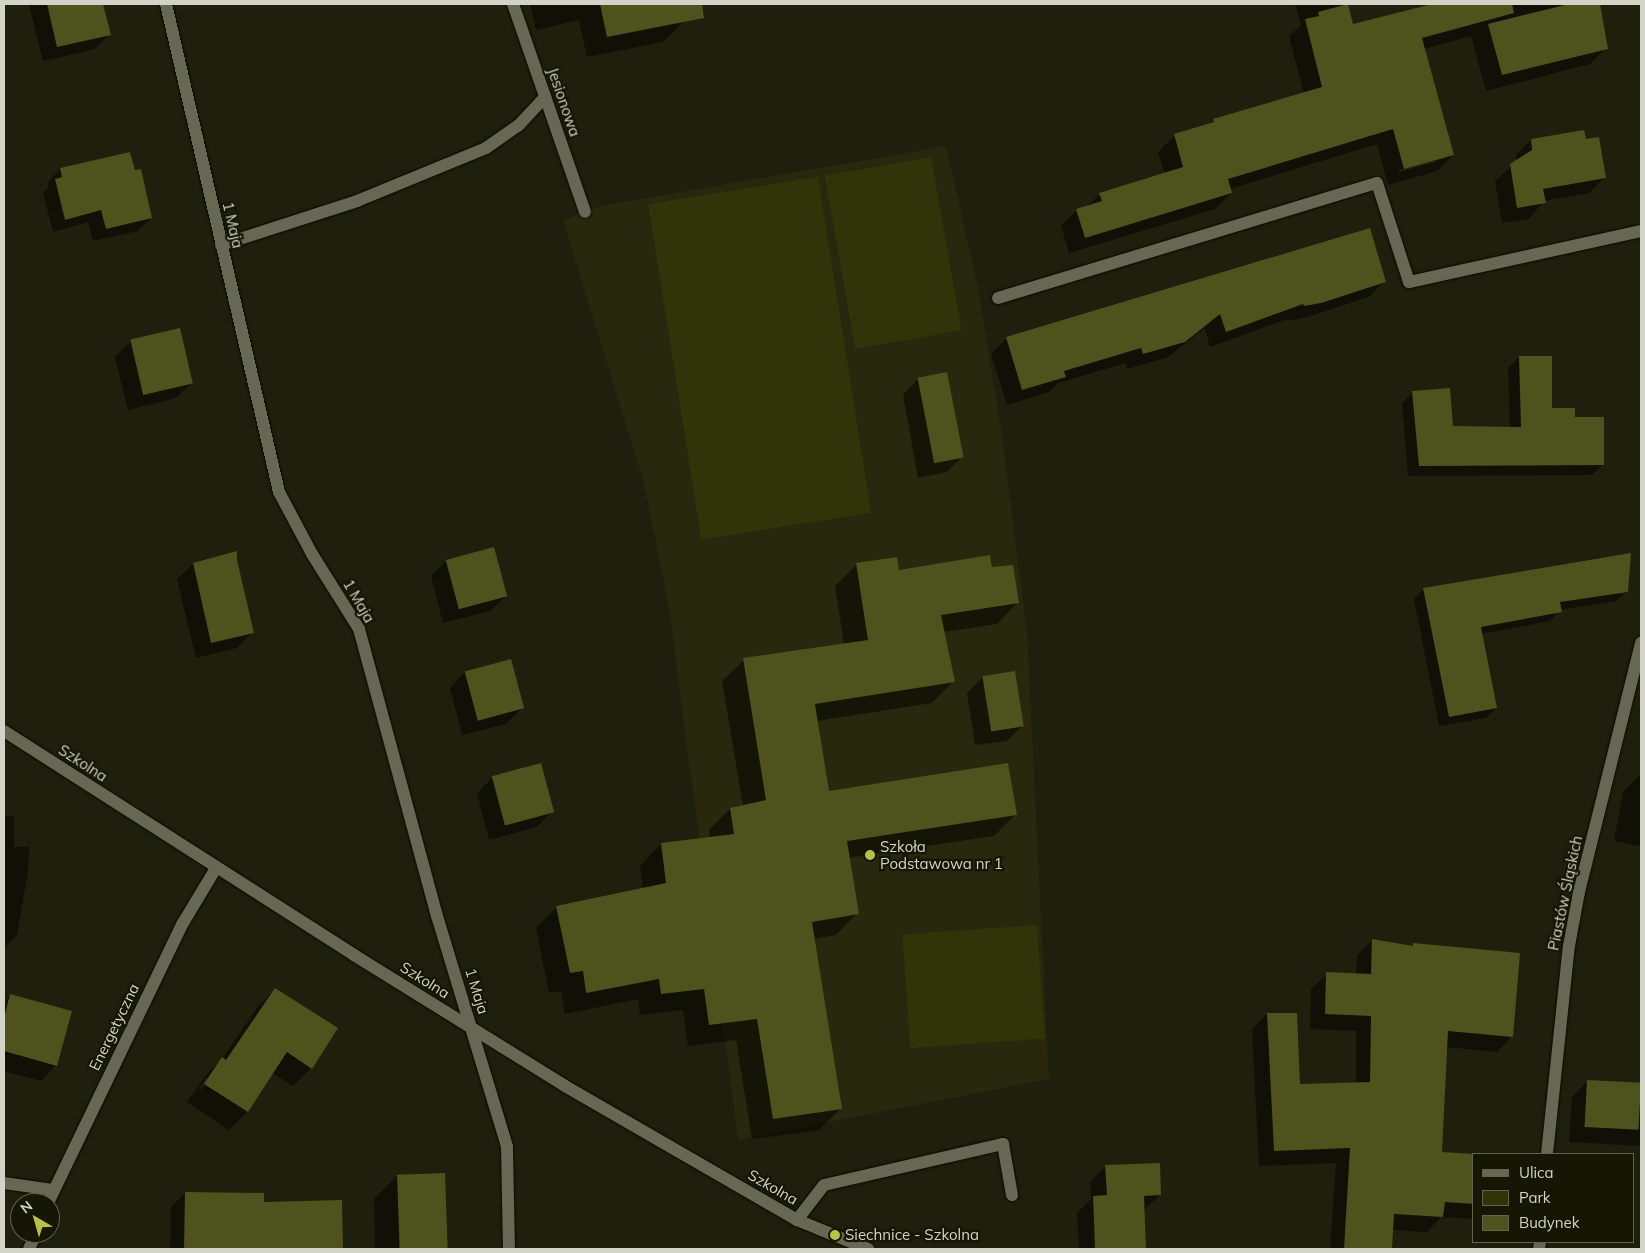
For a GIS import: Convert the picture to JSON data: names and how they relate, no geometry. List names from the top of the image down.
{
  "streets": {
    "street": [
      "Jesionowa",
      "1 Maja",
      "Szkolna",
      "Piastów Śląskich",
      "Energetyczna"
    ]
  },
  "crossings": [
    ["1 Maja", "Szkolna"],
    ["Szkolna", "Energetyczna"]
  ],
  "places": ["Szkoła Podstawowa nr 1", "Siechnice - Szkolna"],
  "legend": ["Ulica", "Park", "Budynek"],
  "north": "top left"
}
